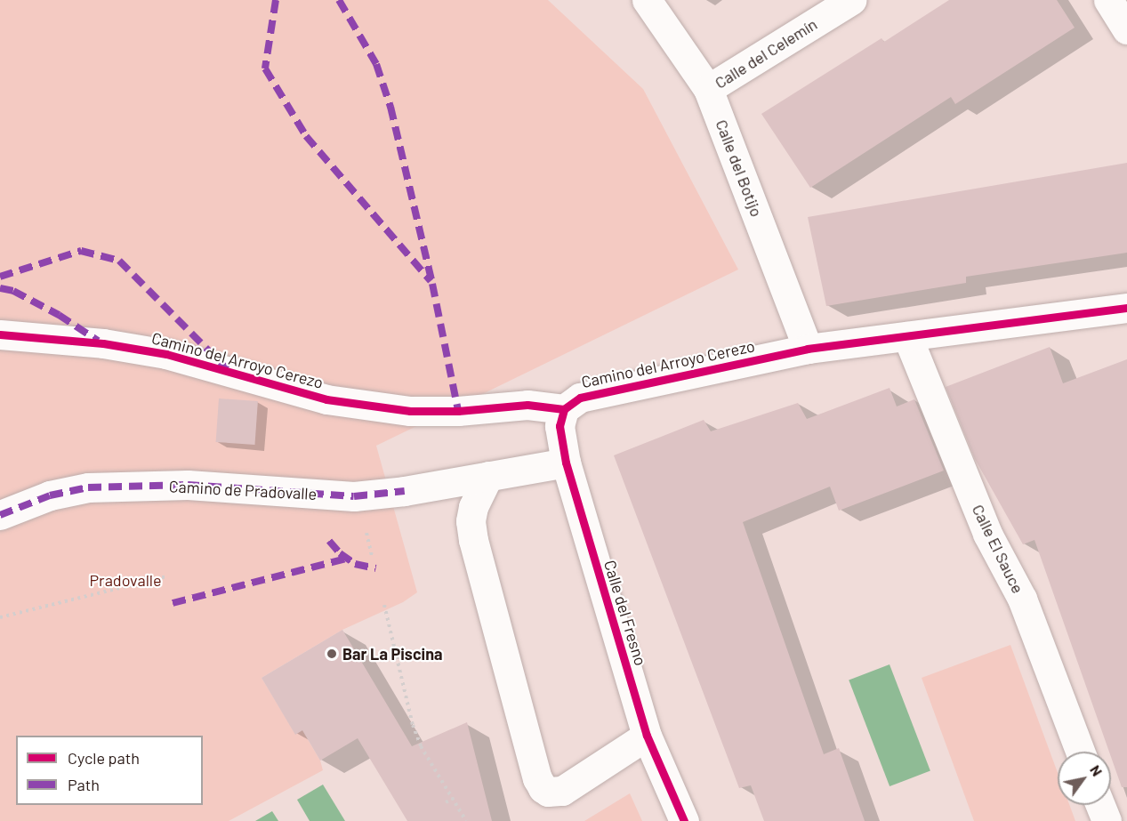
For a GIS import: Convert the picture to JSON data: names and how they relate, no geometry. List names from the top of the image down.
{
  "streets": {
    "street": [
      "Calle del Celemín",
      "Calle del Botijo",
      "Camino del Arroyo Cerezo",
      "Camino de Pradovalle",
      "Calle El Sauce",
      "Calle del Fresno"
    ]
  },
  "crossings": [
    ["Calle del Celemín", "Calle del Botijo"],
    ["Calle del Botijo", "Camino del Arroyo Cerezo"],
    ["Camino del Arroyo Cerezo", "Calle El Sauce"],
    ["Camino del Arroyo Cerezo", "Calle del Fresno"]
  ],
  "parks": ["Pradovalle"],
  "places": ["Bar La Piscina"],
  "legend": ["Cycle path", "Path"],
  "north": "top right"
}
